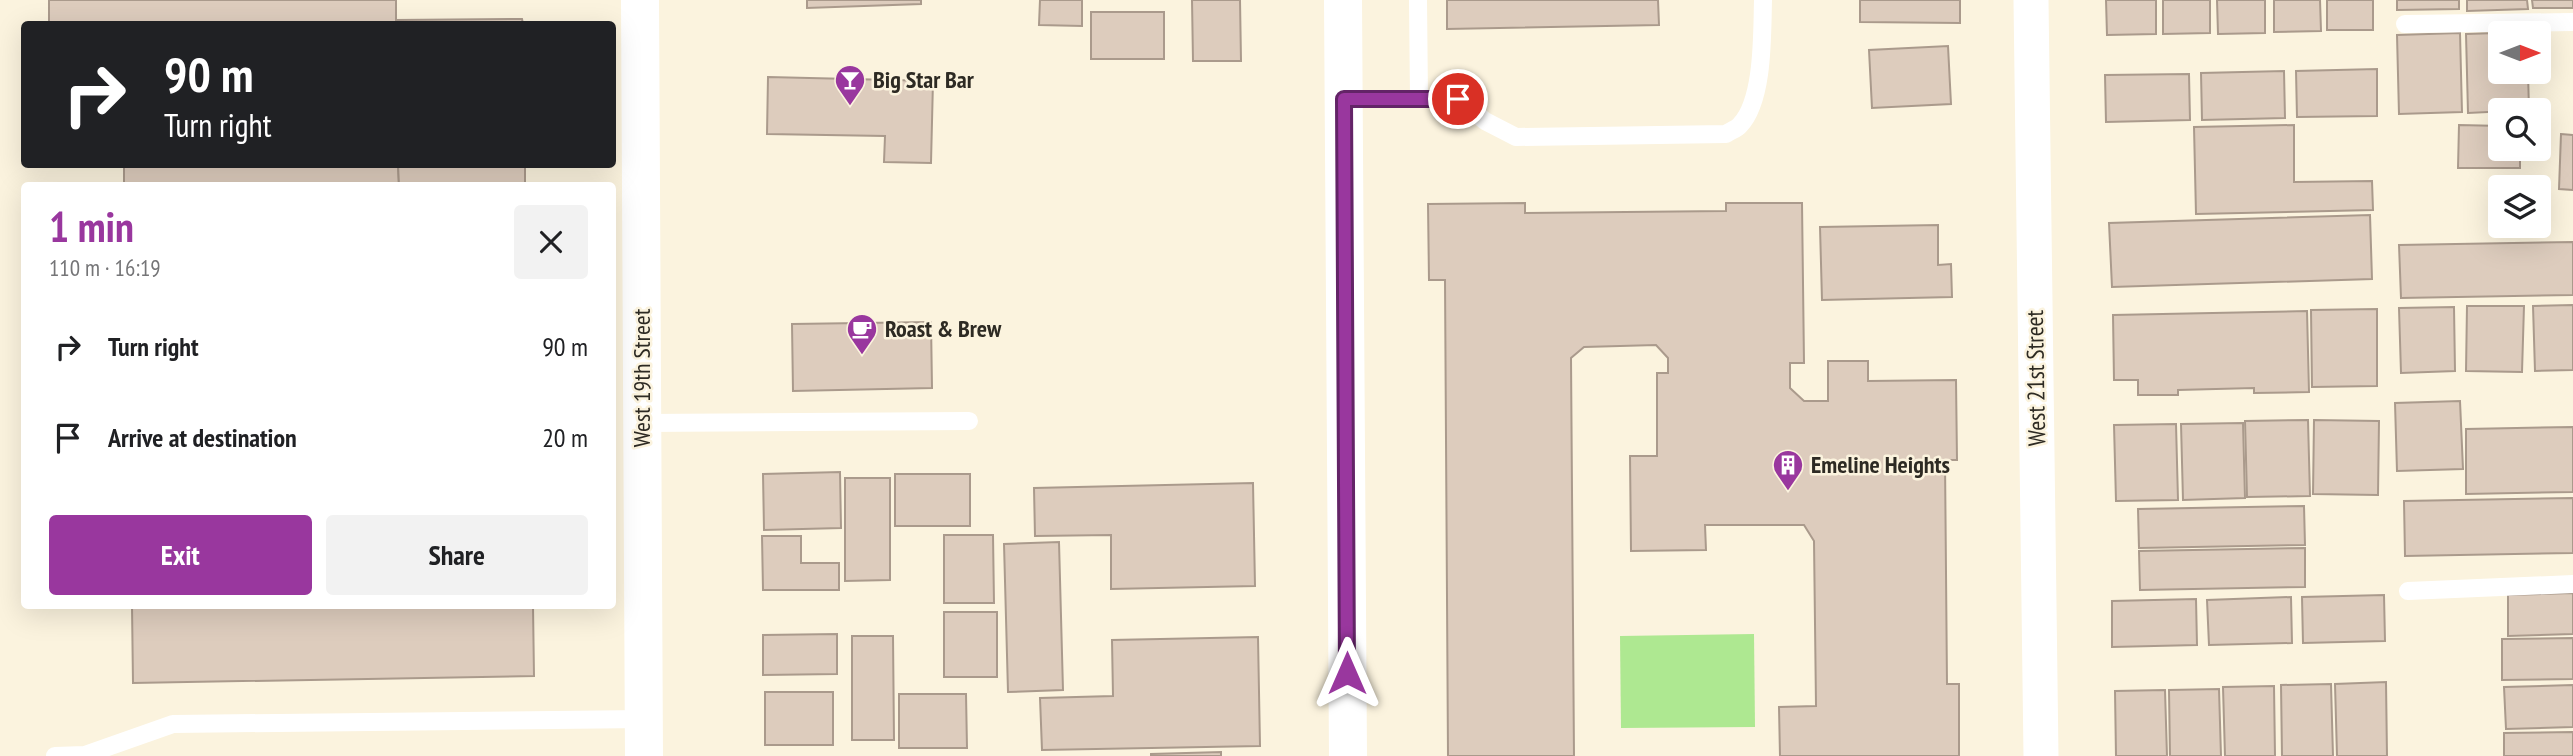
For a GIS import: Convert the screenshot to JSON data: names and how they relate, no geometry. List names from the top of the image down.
{
  "streets": {
    "main road": ["West 19th Street"],
    "street": ["West 21st Street"]
  },
  "places": {
    "bar": ["Big Star Bar"],
    "cafe": ["Roast & Brew"],
    "building": ["Emeline Heights"]
  },
  "north": "right",
  "page": {
    "turn": ["90 m", "Turn right"],
    "heading": ["1 min", "110 m · 16:19"],
    "list": [
      {
        "name": "Turn right",
        "value": "90 m"
      },
      {
        "name": "Arrive at destination",
        "value": "20 m"
      }
    ],
    "buttons": ["Exit", "Share"]
  }
}
